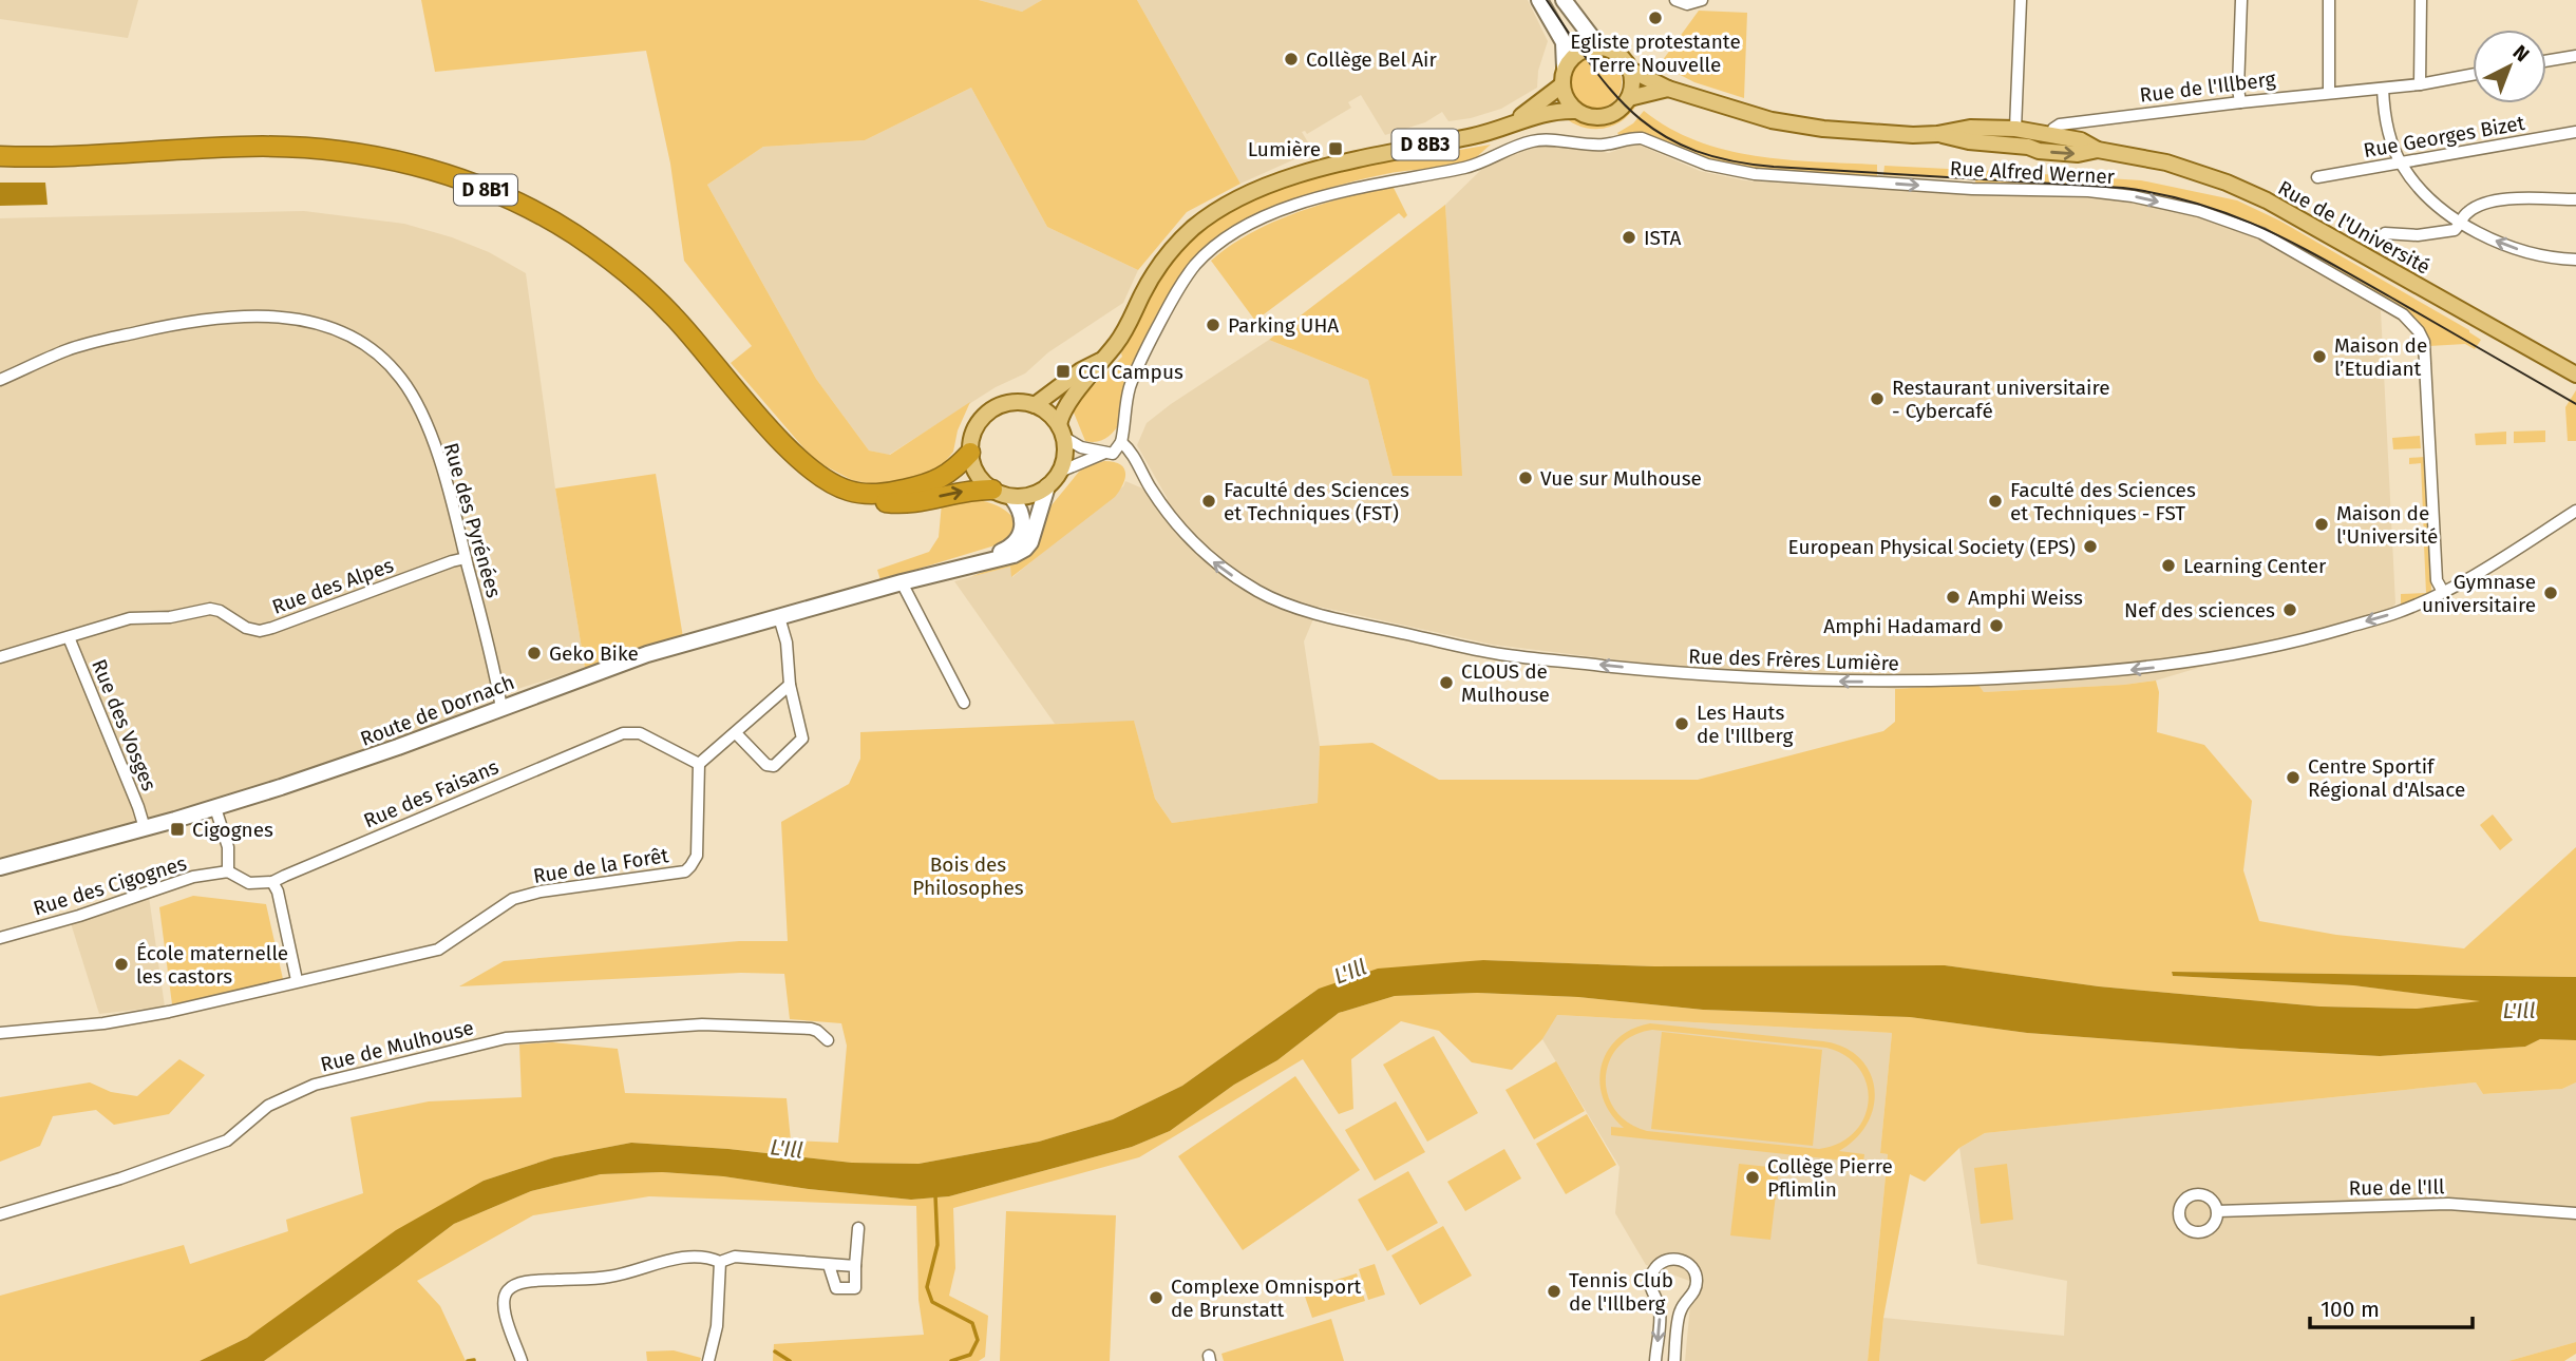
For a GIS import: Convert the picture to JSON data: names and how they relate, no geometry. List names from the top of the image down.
{
  "streets": {
    "highway": ["D 8B1"],
    "main road": ["D 8B3", "Rue de l'Université", "Route de Dornach"],
    "street": [
      "Rue de l'Illberg",
      "Rue Georges Bizet",
      "Rue Alfred Werner",
      "Rue des Pyrénées",
      "Rue des Alpes",
      "Rue des Frères Lumière",
      "Rue des Vosges",
      "Rue des Faisans",
      "Rue de la Forêt",
      "Rue des Cigognes",
      "Rue de Mulhouse",
      "Rue de l'Ill"
    ]
  },
  "crossings": [
    ["Rue de l'Illberg", "Rue de l'Université"],
    ["D 8B3", "D 8B1"],
    ["Rue Alfred Werner", "Rue des Frères Lumière"],
    ["Rue des Pyrénées", "Rue des Alpes"],
    ["Rue des Pyrénées", "Route de Dornach"],
    ["Rue des Alpes", "Rue des Vosges"],
    ["Route de Dornach", "Rue des Vosges"],
    ["Rue des Faisans", "Rue de la Forêt"],
    ["Rue des Faisans", "Rue des Cigognes"]
  ],
  "one_way": ["Rue des Frères Lumière"],
  "water": ["L'Ill"],
  "parks": ["Bois des Philosophes"],
  "places": {
    "other": [
      "Egliste protestante Terre Nouvelle",
      "Collège Bel Air",
      "ISTA",
      "Parking UHA",
      "Maison de l’Etudiant",
      "Restaurant universitaire - Cybercafé",
      "Vue sur Mulhouse",
      "Faculté des Sciences et Techniques (FST)",
      "Faculté des Sciences et Techniques - FST",
      "Maison de l'Université",
      "European Physical Society (EPS)",
      "Learning Center",
      "Gymnase universitaire",
      "Amphi Weiss",
      "Nef des sciences",
      "Amphi Hadamard",
      "Geko Bike",
      "CLOUS de Mulhouse",
      "Les Hauts de l'Illberg",
      "Centre Sportif Régional d'Alsace",
      "École maternelle les castors",
      "Collège Pierre Pflimlin",
      "Tennis Club de l'Illberg",
      "Complexe Omnisport de Brunstatt"
    ],
    "transit": ["Lumière", "CCI Campus", "Cigognes"]
  },
  "scale_bar": "100 m",
  "north": "top right"
}
